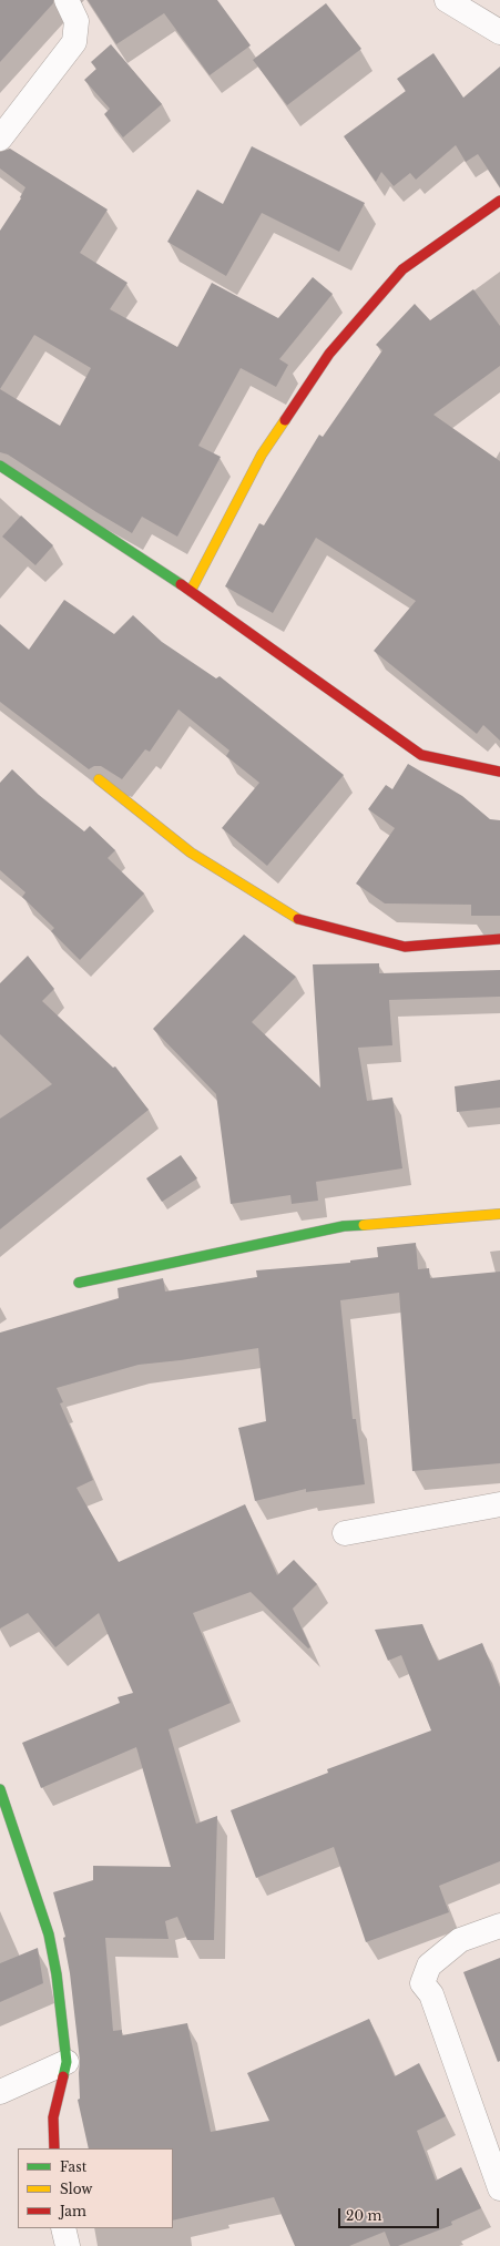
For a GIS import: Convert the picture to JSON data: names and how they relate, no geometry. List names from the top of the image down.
{
  "legend": ["Fast", "Slow", "Jam"],
  "scale_bar": "20 m"
}
